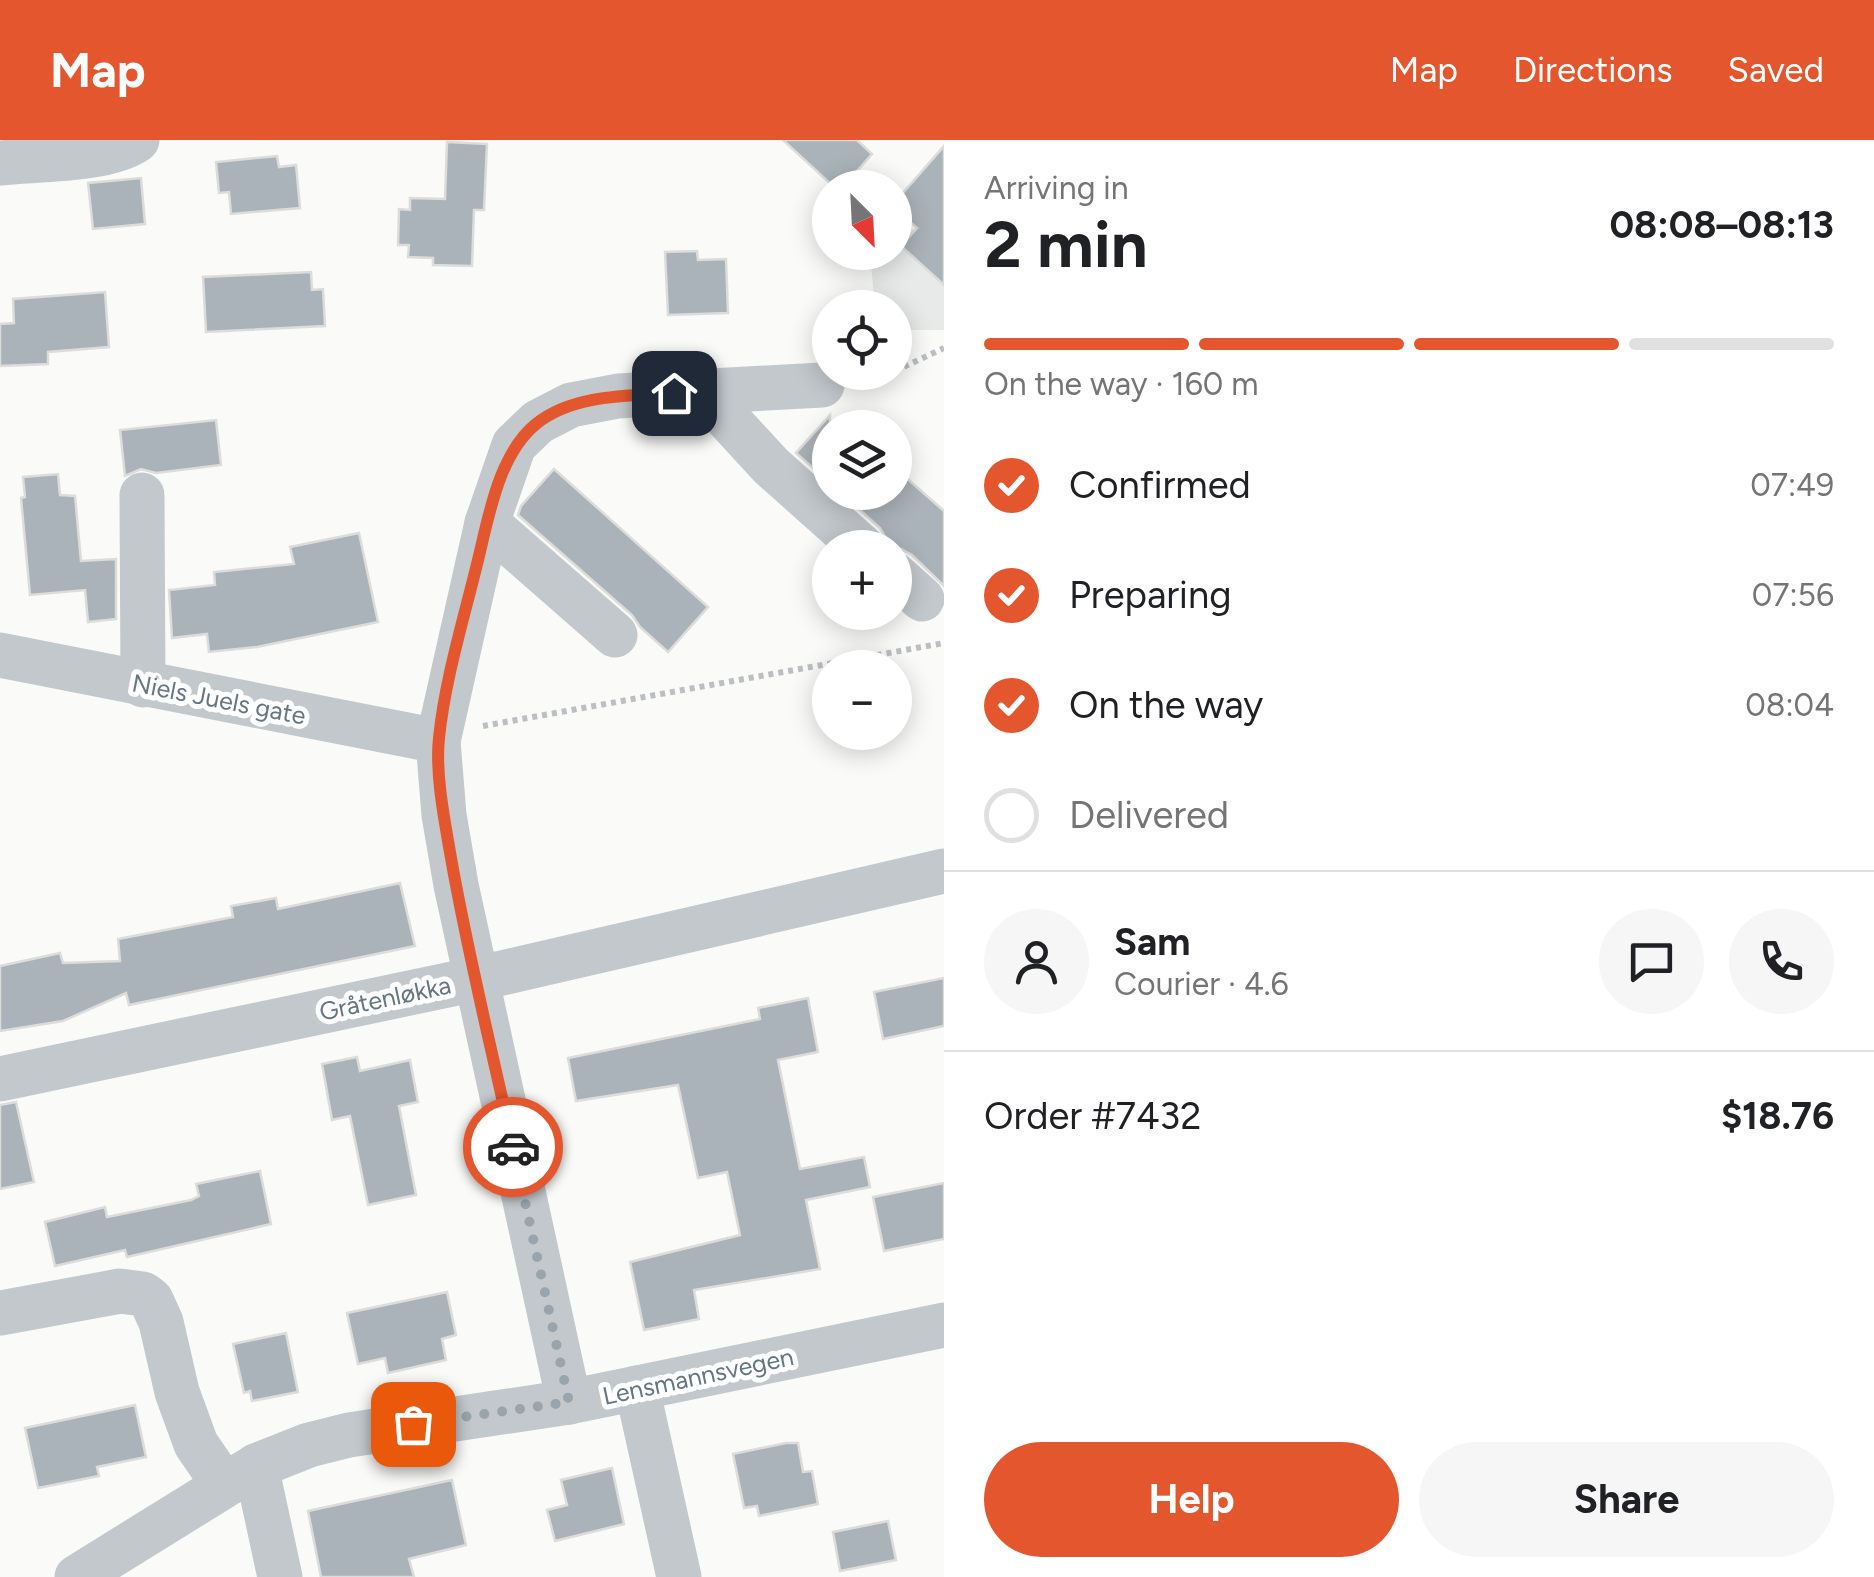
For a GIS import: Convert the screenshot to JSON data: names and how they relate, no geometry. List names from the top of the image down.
{
  "streets": {
    "street": ["Niels Juels gate", "Gråtenløkka", "Lensmannsvegen"]
  },
  "north": "bottom right",
  "page": {
    "header": "Map",
    "nav": ["Map", "Directions", "Saved"],
    "heading": ["2 min", "Arriving in", "08:08–08:13"],
    "panel": [
      "Sam",
      "Courier · 4.6",
      "Order #7432",
      "$18.76"
    ],
    "map_buttons": ["+", "−"],
    "bar": "On the way · 160 m",
    "list": [
      ["Confirmed", "07:49"],
      ["Preparing", "07:56"],
      ["On the way", "08:04"],
      "Delivered"
    ],
    "buttons": ["Help", "Share"]
  }
}
